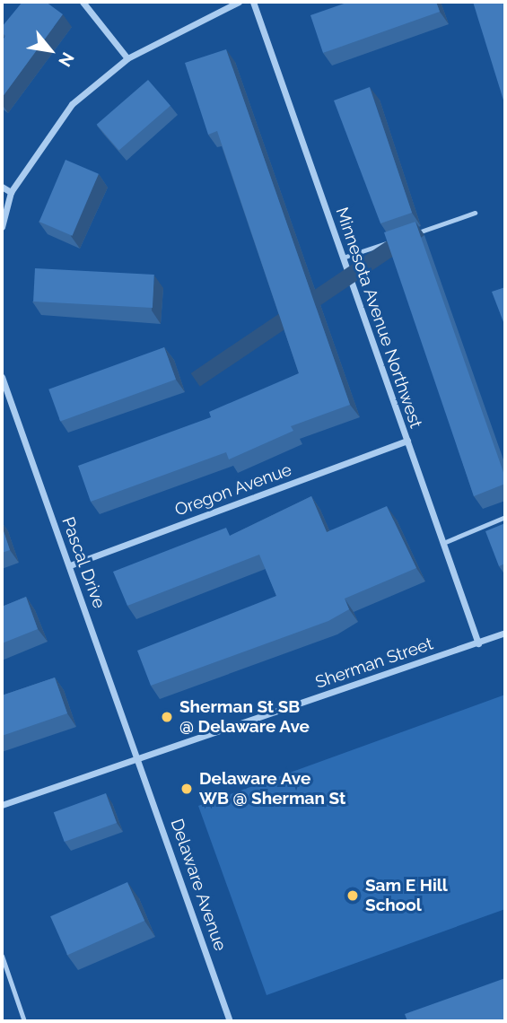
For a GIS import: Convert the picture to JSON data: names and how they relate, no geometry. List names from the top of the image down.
{
  "streets": {
    "street": [
      "Minnesota Avenue Northwest",
      "Oregon Avenue",
      "Pascal Drive",
      "Sherman Street",
      "Delaware Avenue"
    ]
  },
  "crossings": [
    ["Minnesota Avenue Northwest", "Oregon Avenue"],
    ["Minnesota Avenue Northwest", "Sherman Street"],
    ["Oregon Avenue", "Pascal Drive"],
    ["Pascal Drive", "Sherman Street"],
    ["Pascal Drive", "Delaware Avenue"],
    ["Sherman Street", "Delaware Avenue"]
  ],
  "places": ["Sherman St SB @ Delaware Ave", "Delaware Ave WB @ Sherman St", "Sam E Hill School"],
  "north": "bottom right"
}
